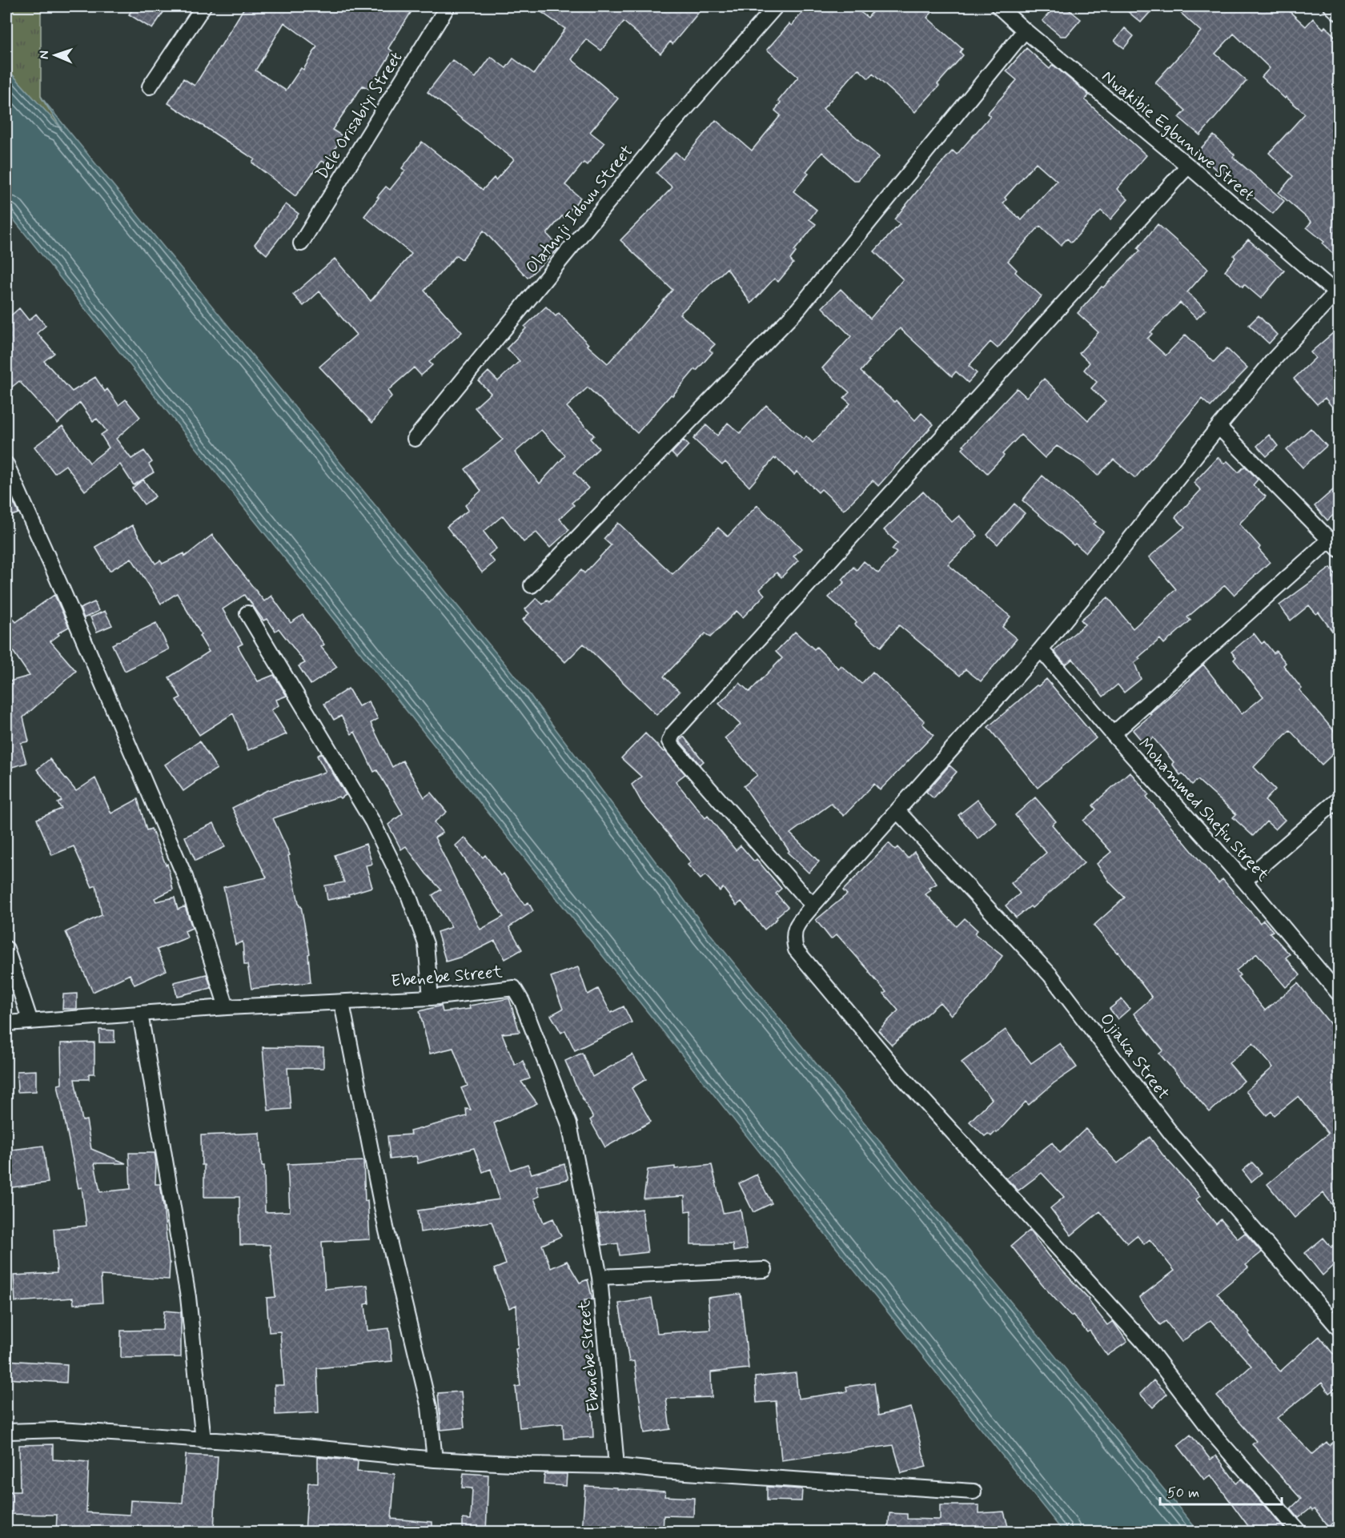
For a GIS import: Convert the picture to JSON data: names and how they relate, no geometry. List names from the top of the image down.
{
  "streets": {
    "street": [
      "Dele Orisabiyi Street",
      "Nwakibie Egbuniwe Street",
      "Olatunji Idowu Street",
      "Mohammed Shefiu Street",
      "Ebenebe Street",
      "Ojiaka Street"
    ]
  },
  "scale_bar": "50 m",
  "north": "left"
}
